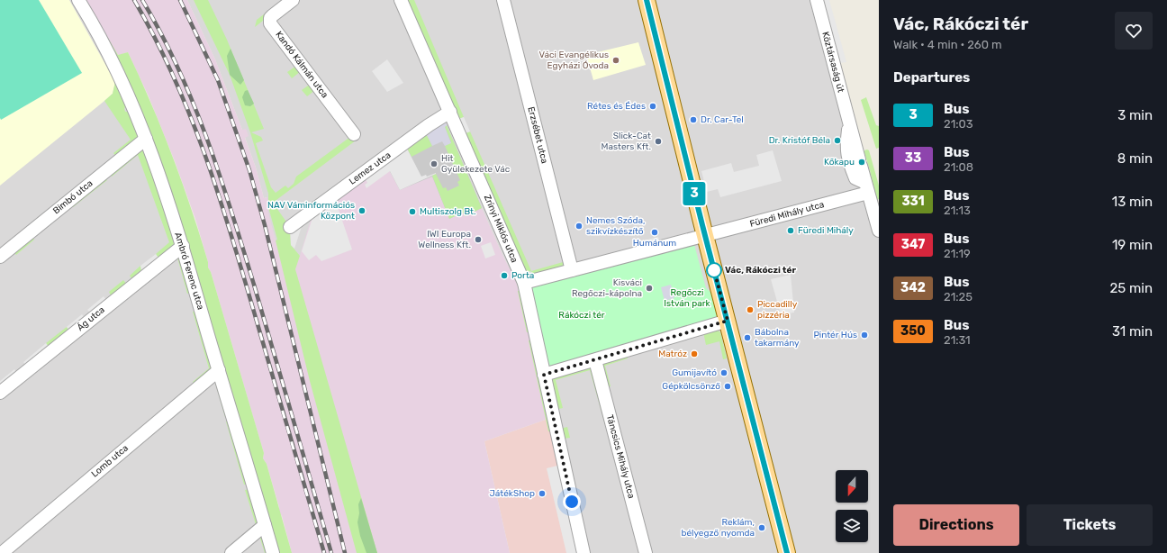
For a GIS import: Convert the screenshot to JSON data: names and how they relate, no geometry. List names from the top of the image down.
{
  "streets": {
    "street": [
      "Köztársaság út",
      "Kandó Kálmán utca",
      "Erzsébet utca",
      "Lemez utca",
      "Bimbó utca",
      "Füredi Mihály utca",
      "Zrínyi Miklós utca",
      "Ambró Ferenc utca",
      "Ág utca",
      "Táncsics Mihály utca",
      "Lomb utca"
    ]
  },
  "crossings": [
    ["Köztársaság út", "Füredi Mihály utca"],
    ["Lemez utca", "Zrínyi Miklós utca"],
    ["Bimbó utca", "Ambró Ferenc utca"],
    ["Ambró Ferenc utca", "Ág utca"],
    ["Ambró Ferenc utca", "Lomb utca"]
  ],
  "parks": ["Regőczi István park", "Rákóczi tér"],
  "places": [
    "Váci Evangélikus Egyházi Óvoda",
    "Rétes és Édes",
    "Dr. Car-Tel",
    "Dr. Kristóf Béla",
    "Slick-Cat Masters Kft.",
    "Kőkapu",
    "Hit Gyülekezete Vác",
    "NAV Váminformációs Központ",
    "Multiszolg Bt.",
    "Nemes Szóda, szikvízkészítő",
    "Füredi Mihály",
    "Humánum",
    "IWI Europa Wellness Kft.",
    "Vác, Rákóczi tér",
    "Porta",
    "Kisváci Regőczi-kápolna",
    "Piccadilly pizzéria",
    "Pintér Hús",
    "Bábolna takarmány",
    "Matróz",
    "Gumijavító",
    "Gépkölcsönző",
    "JátékShop",
    "Reklám, bélyegző nyomda"
  ],
  "lines": ["bus line 3"],
  "north": "bottom",
  "page": {
    "on_map": "3",
    "heading": [
      ["Vác, Rákóczi tér", "Walk · 4 min · 260 m"],
      "Departures"
    ],
    "list": [
      {
        "mark": "3",
        "name": "Bus",
        "note": "21:03",
        "value": "3 min"
      },
      {
        "mark": "33",
        "name": "Bus",
        "note": "21:08",
        "value": "8 min"
      },
      {
        "mark": "331",
        "name": "Bus",
        "note": "21:13",
        "value": "13 min"
      },
      {
        "mark": "347",
        "name": "Bus",
        "note": "21:19",
        "value": "19 min"
      },
      {
        "mark": "342",
        "name": "Bus",
        "note": "21:25",
        "value": "25 min"
      },
      {
        "mark": "350",
        "name": "Bus",
        "note": "21:31",
        "value": "31 min"
      }
    ],
    "buttons": ["Directions", "Tickets"]
  }
}
